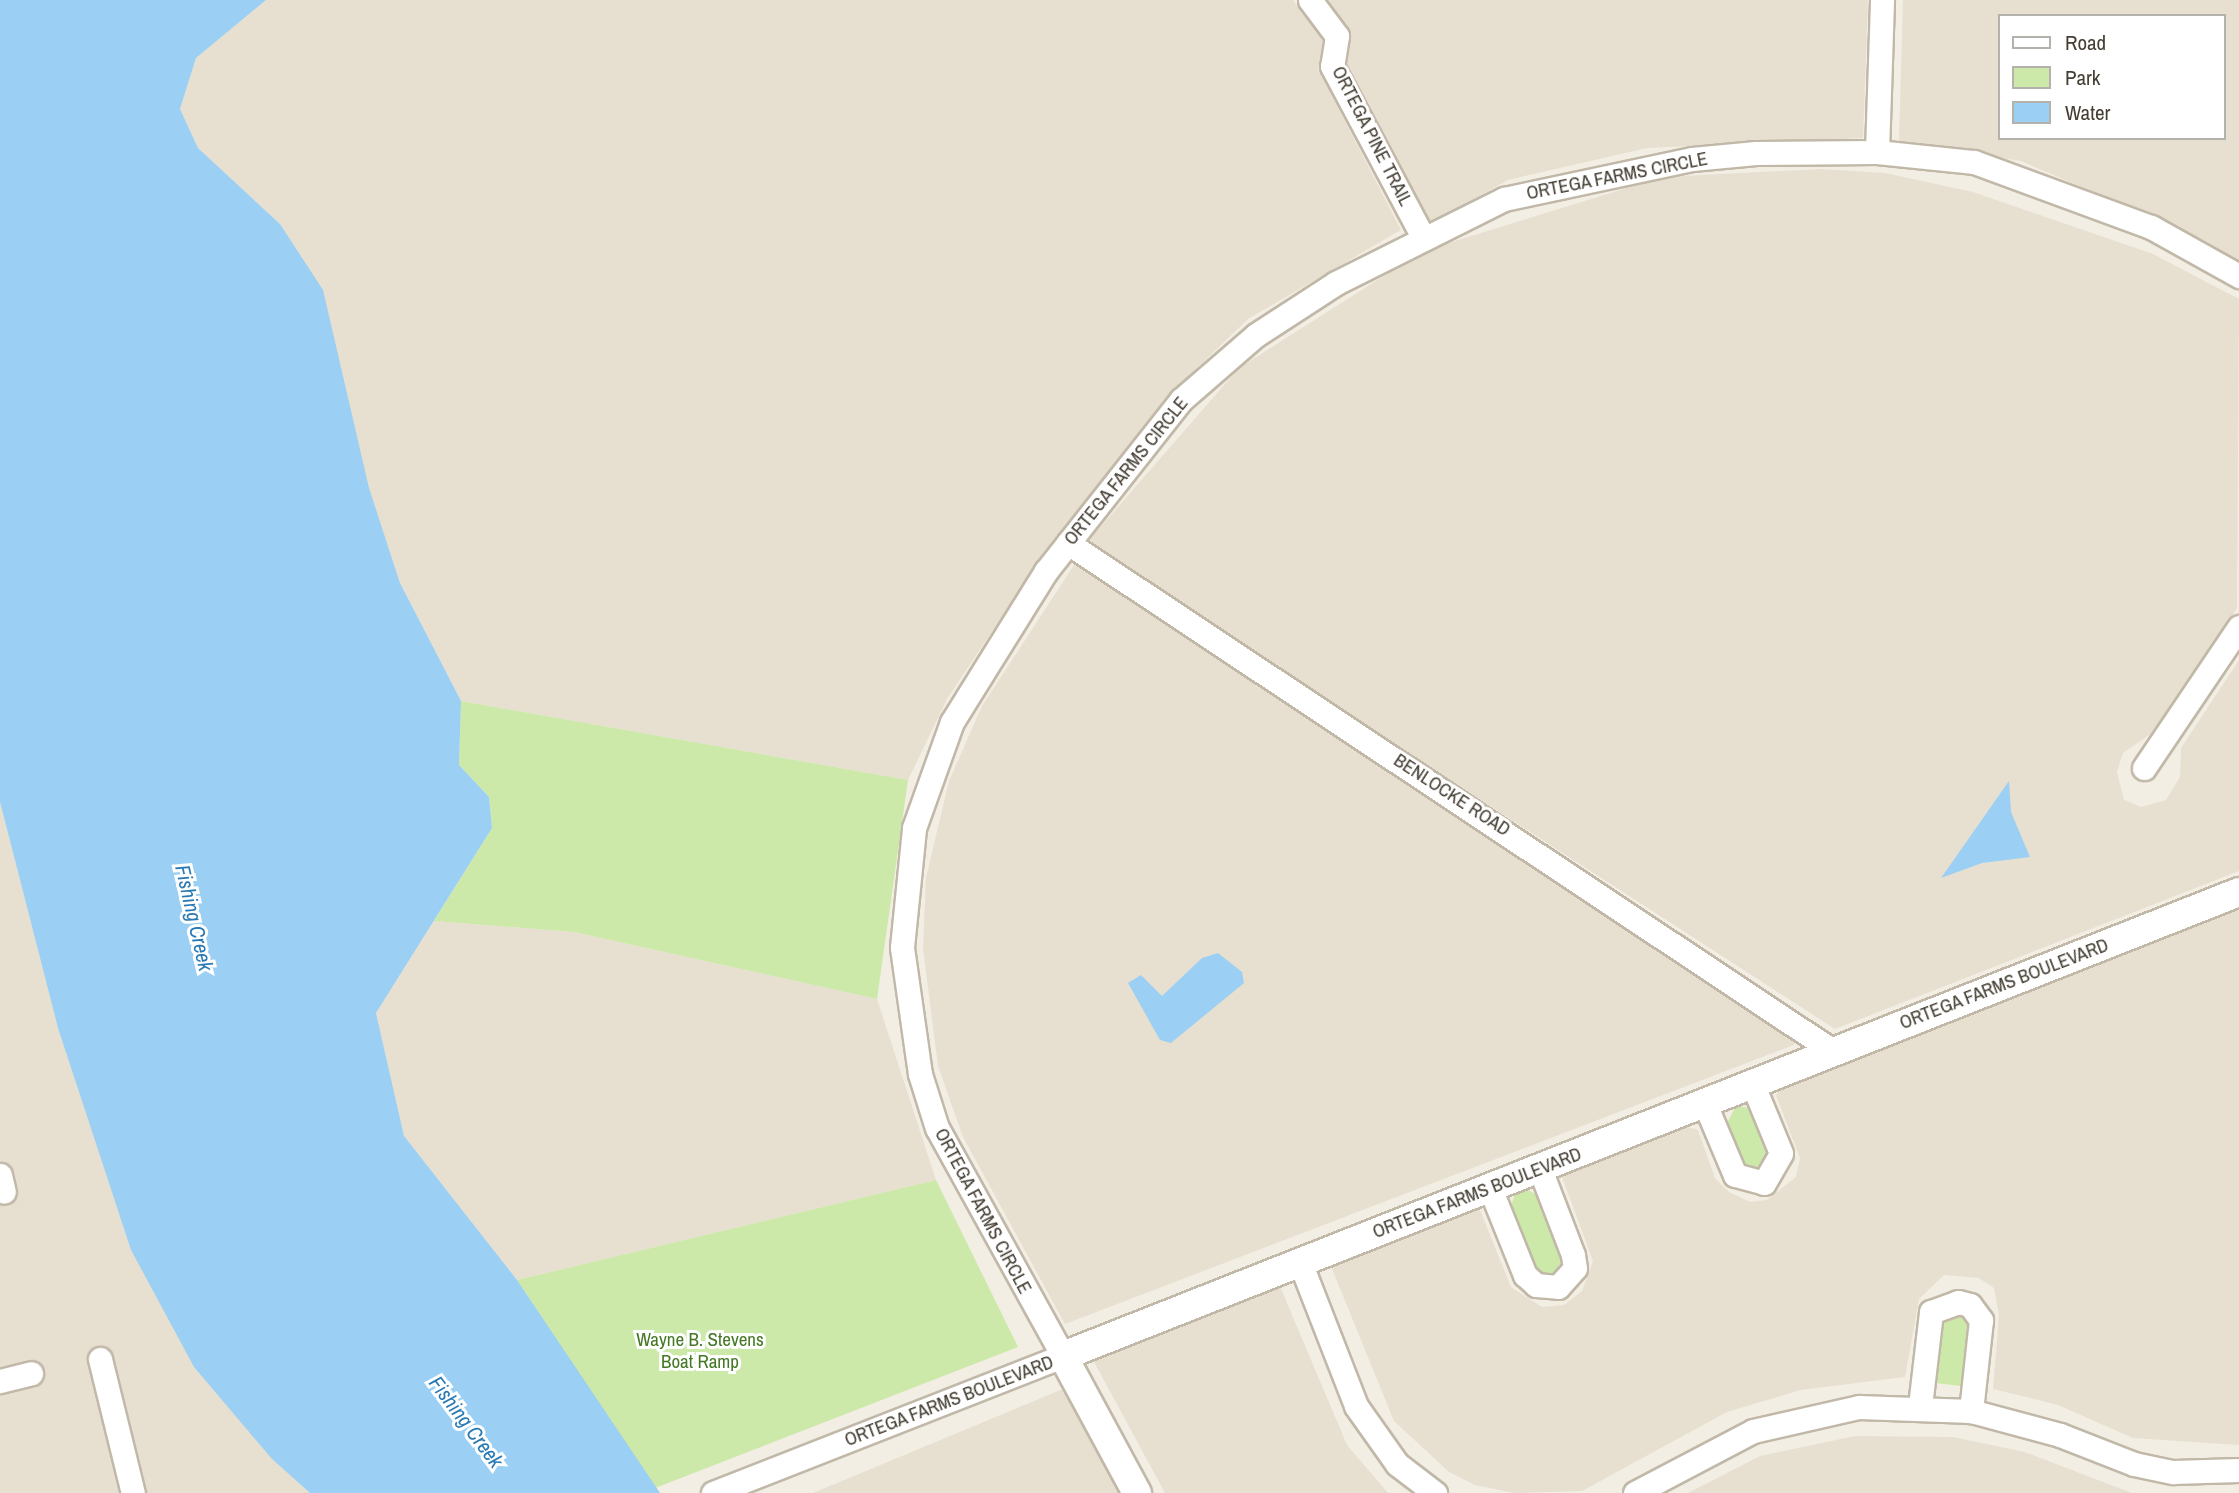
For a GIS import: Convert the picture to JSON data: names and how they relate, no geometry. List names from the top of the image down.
{
  "streets": {
    "street": [
      "ORTEGA PINE TRAIL",
      "ORTEGA FARMS CIRCLE",
      "BENLOCKE ROAD",
      "ORTEGA FARMS BOULEVARD"
    ]
  },
  "crossings": [
    ["ORTEGA PINE TRAIL", "ORTEGA FARMS CIRCLE"],
    ["ORTEGA FARMS CIRCLE", "BENLOCKE ROAD"],
    ["ORTEGA FARMS CIRCLE", "ORTEGA FARMS BOULEVARD"],
    ["BENLOCKE ROAD", "ORTEGA FARMS BOULEVARD"]
  ],
  "water": ["Fishing Creek"],
  "parks": ["Wayne B. Stevens Boat Ramp"],
  "legend": ["Road", "Park", "Water"]
}
